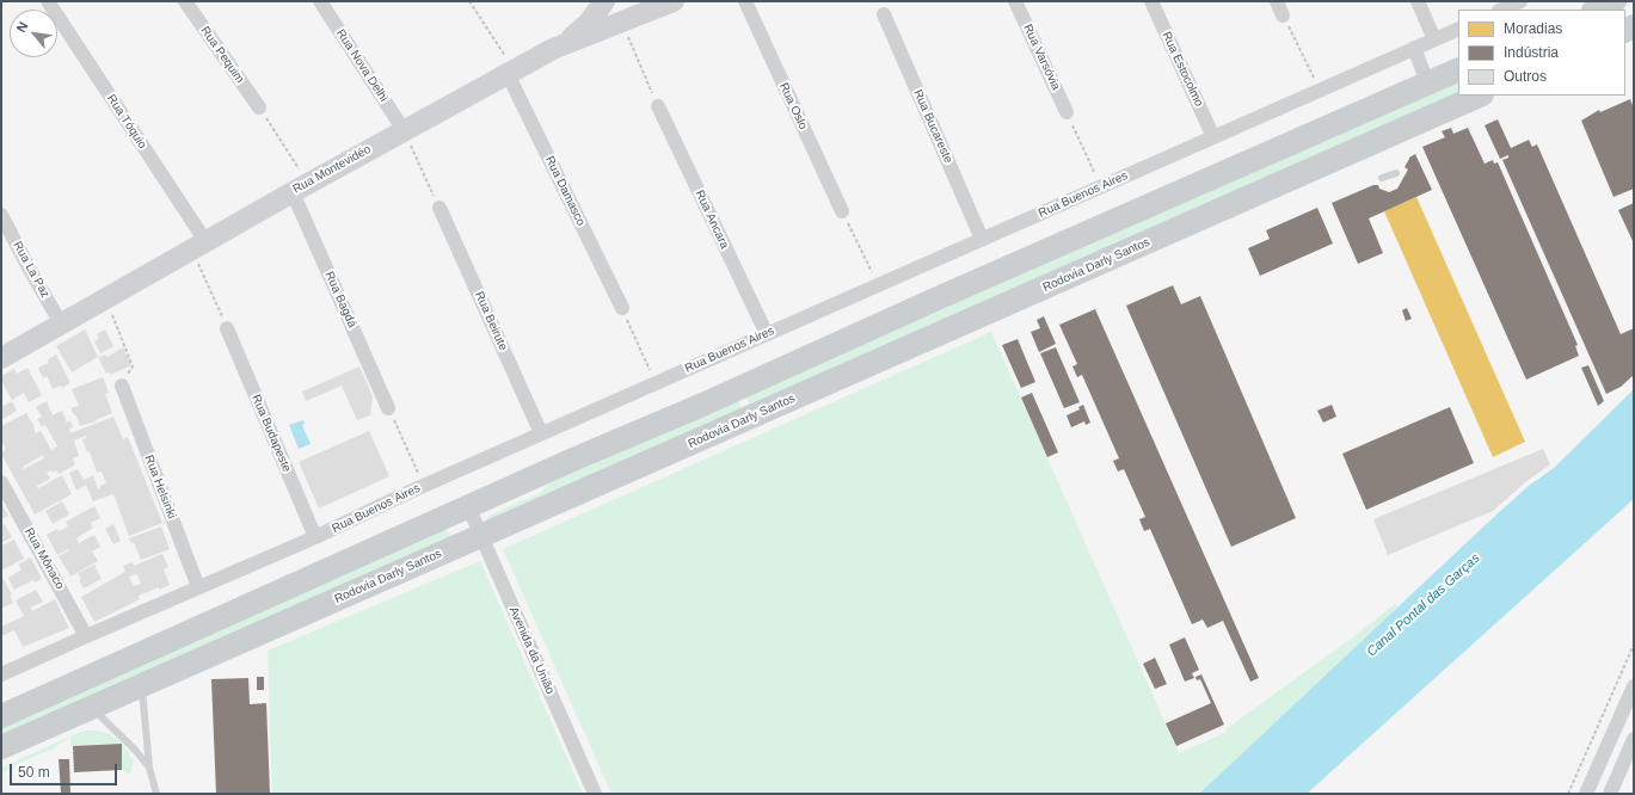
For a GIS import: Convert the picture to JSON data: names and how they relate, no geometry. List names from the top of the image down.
{
  "streets": {
    "main road": ["Rodovia Darly Santos"],
    "street": [
      "Rua Pequim",
      "Rua Varsóvia",
      "Rua Nova Delhi",
      "Rua Estocolmo",
      "Rua Oslo",
      "Rua Tóquio",
      "Rua Bucareste",
      "Rua Montevidéo",
      "Rua Damasco",
      "Rua Buenos Aires",
      "Rua Ancara",
      "Rua La Paz",
      "Rua Bagdá",
      "Rua Beirute",
      "Rua Budapeste",
      "Rua Helsinki",
      "Rua Mônaco",
      "Avenida da União"
    ]
  },
  "crossings": [
    ["Rua Nova Delhi", "Rua Montevidéo"],
    ["Rua Estocolmo", "Rua Buenos Aires"],
    ["Rua Tóquio", "Rua Montevidéo"],
    ["Rua Bucareste", "Rua Buenos Aires"],
    ["Rua Montevidéo", "Rua Damasco"],
    ["Rua Montevidéo", "Rua La Paz"],
    ["Rua Montevidéo", "Rua Bagdá"],
    ["Rua Buenos Aires", "Rua Ancara"],
    ["Rua Buenos Aires", "Rua Beirute"],
    ["Rua Buenos Aires", "Rua Budapeste"],
    ["Rua Buenos Aires", "Rua Helsinki"],
    ["Rua Buenos Aires", "Rua Mônaco"],
    ["Rodovia Darly Santos", "Avenida da União"]
  ],
  "water": ["Canal Pontal das Garças"],
  "legend": ["Moradias", "Indústria", "Outros"],
  "scale_bar": "50 m",
  "north": "top left"
}
